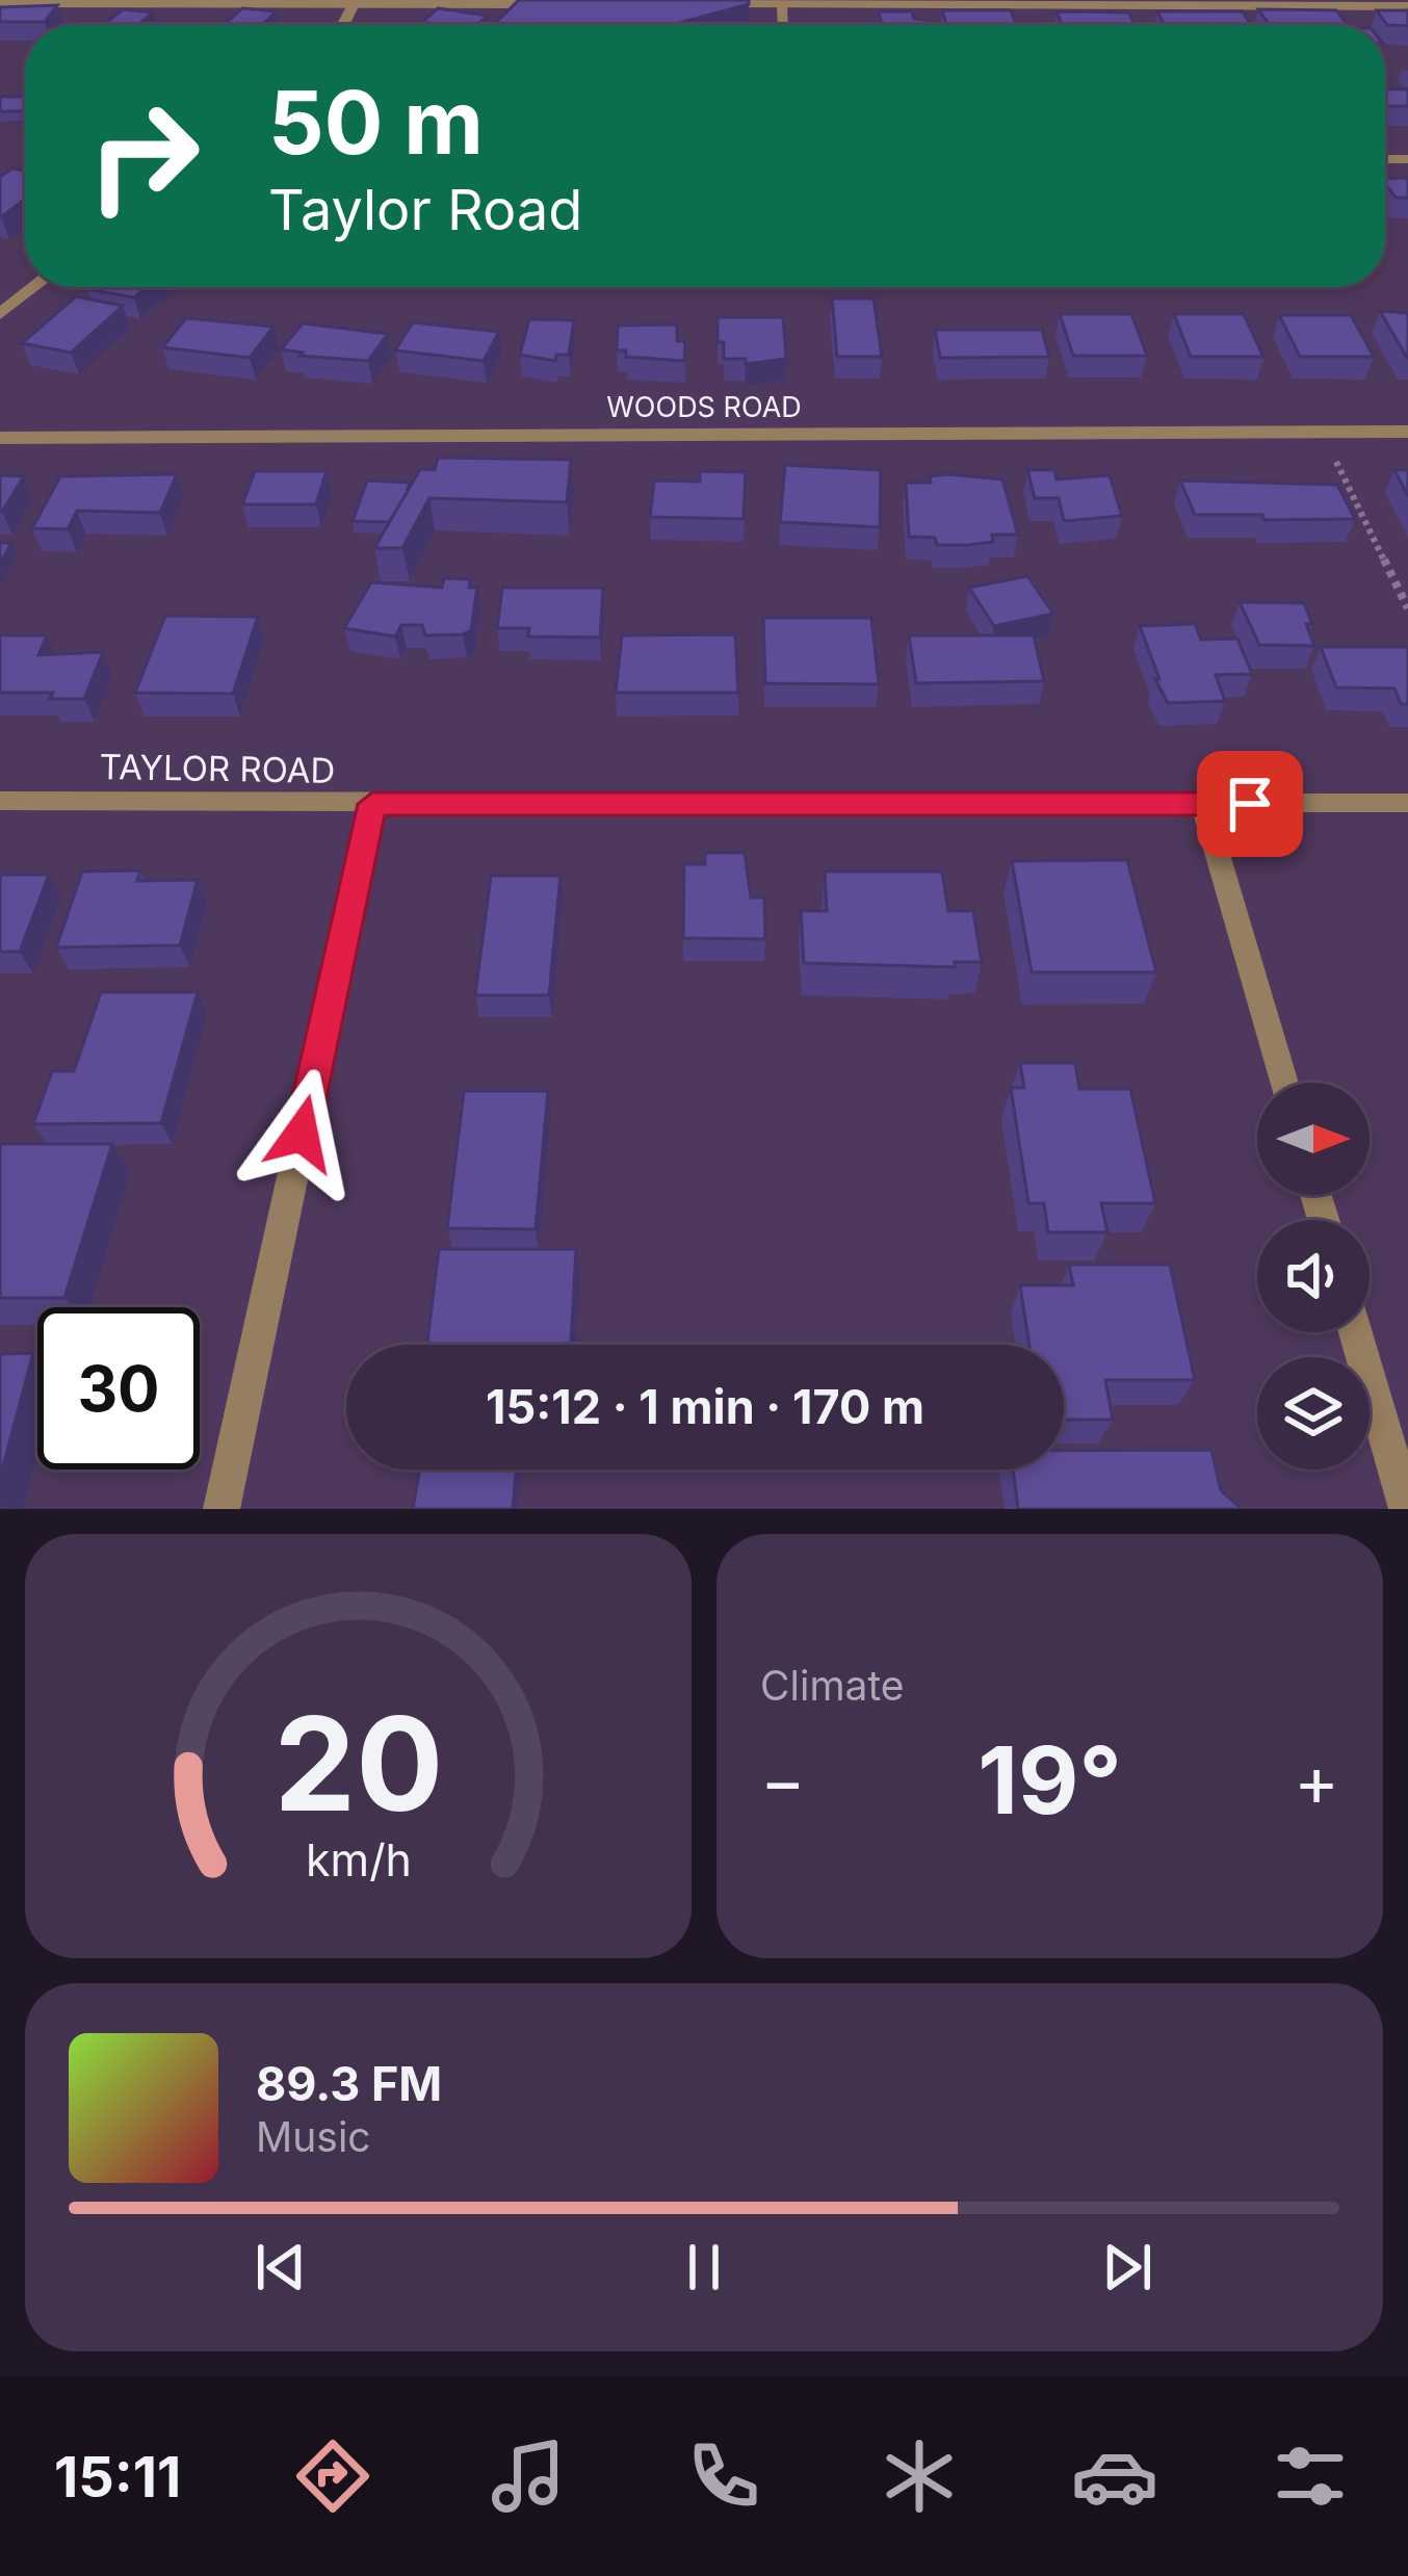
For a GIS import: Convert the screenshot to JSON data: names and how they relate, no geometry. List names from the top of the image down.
{
  "streets": {
    "street": ["WOODS ROAD", "TAYLOR ROAD"]
  },
  "north": "right",
  "page": {
    "turn": ["50 m", "Taylor Road"],
    "limit": "30",
    "trip": "15:12 · 1 min · 170 m",
    "tile": "Climate",
    "heat": ["−", "19°", "+"],
    "song": ["89.3 FM", "Music"],
    "tabs": "15:11",
    "gauge": ["20", "km/h"]
  }
}
